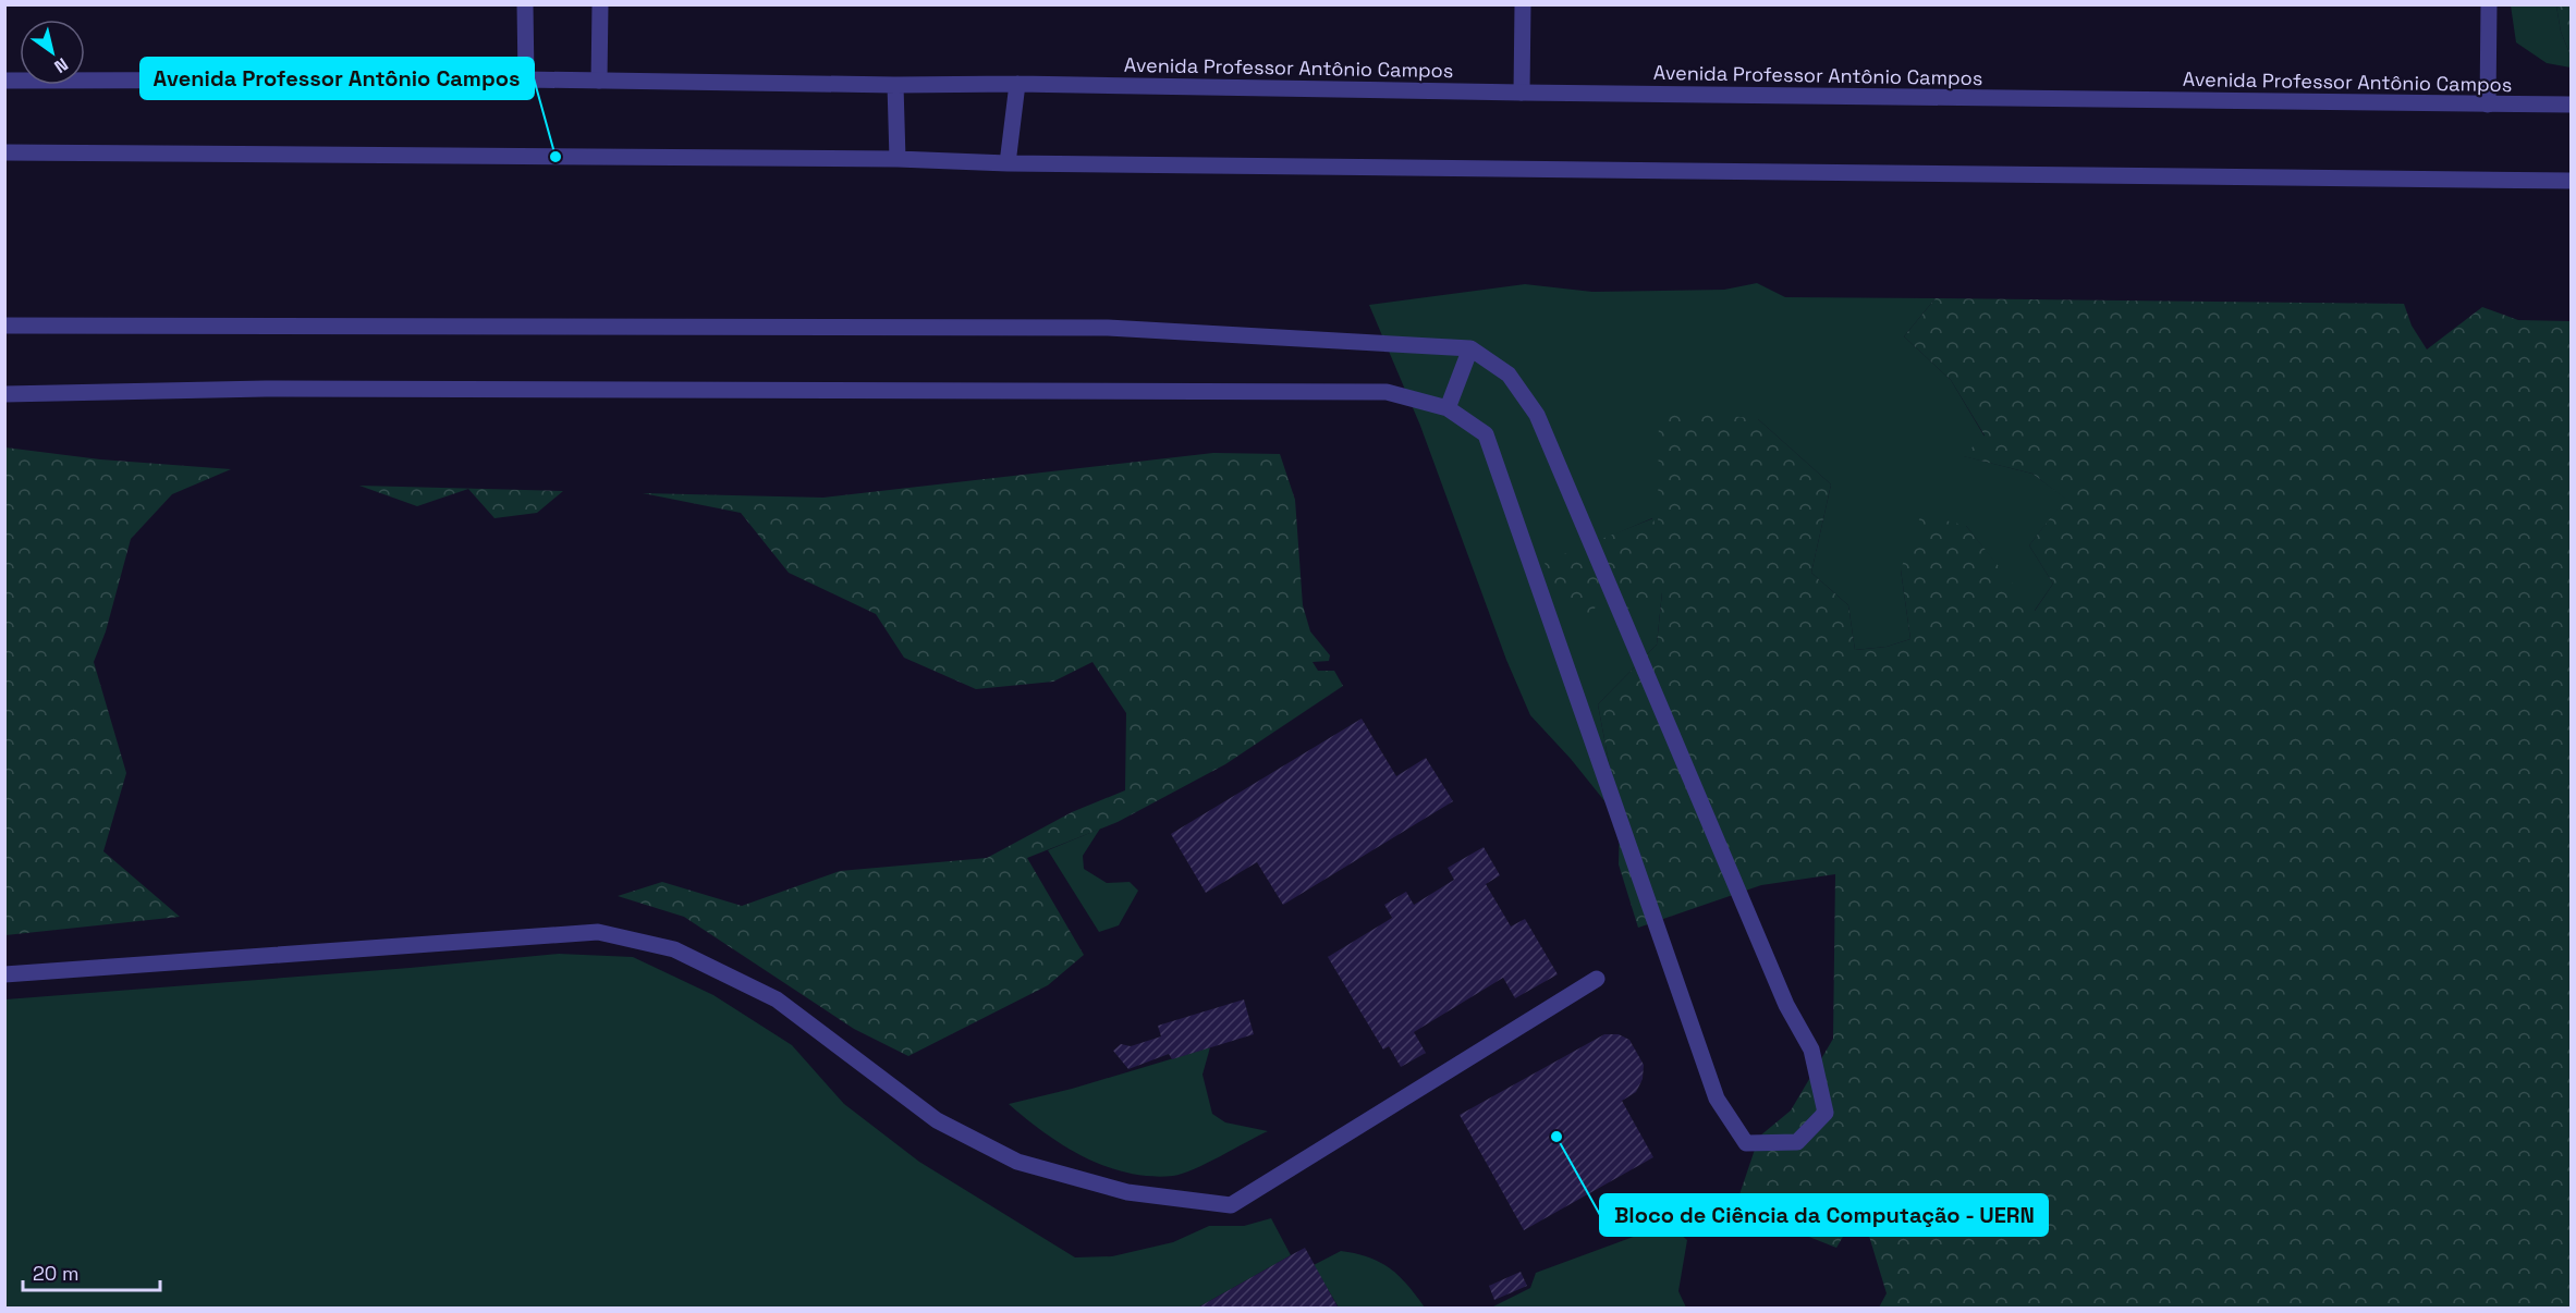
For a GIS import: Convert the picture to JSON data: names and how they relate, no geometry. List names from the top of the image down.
{
  "streets": {
    "street": ["Avenida Professor Antônio Campos"]
  },
  "places": ["Avenida Professor Antônio Campos", "Bloco de Ciência da Computação - UERN"],
  "scale_bar": "20 m",
  "north": "bottom right"
}
